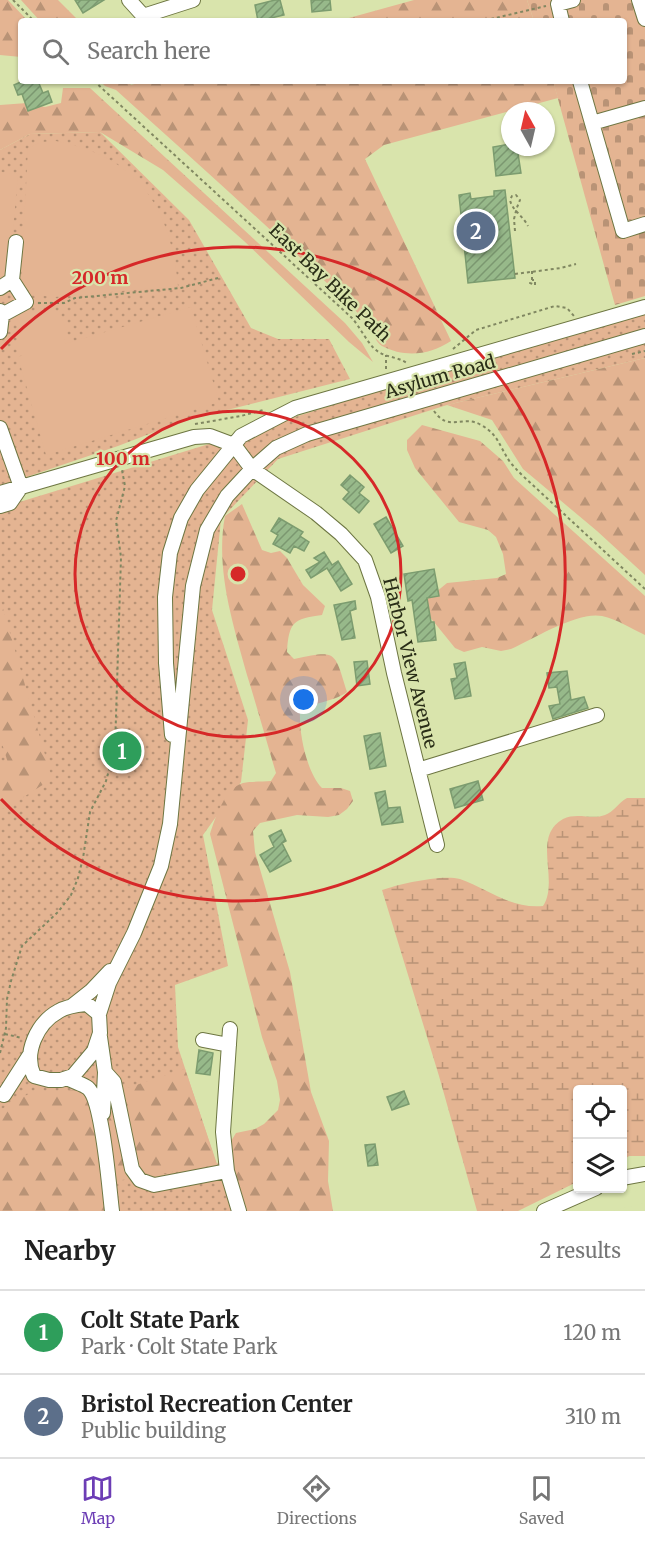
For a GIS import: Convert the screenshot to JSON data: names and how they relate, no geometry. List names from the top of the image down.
{
  "streets": {
    "street": ["Asylum Road", "Harbor View Avenue"],
    "path": ["East Bay Bike Path"]
  },
  "crossings": [
    ["East Bay Bike Path", "Asylum Road"],
    ["Asylum Road", "Harbor View Avenue"]
  ],
  "north": "top",
  "page": {
    "search": "Search here",
    "pins": ["2", "1"],
    "heading": ["Nearby", "2 results"],
    "list": [
      {
        "mark": "1",
        "name": "Colt State Park",
        "note": "Park · Colt State Park",
        "value": "120 m"
      },
      {
        "mark": "2",
        "name": "Bristol Recreation Center",
        "note": "Public building",
        "value": "310 m"
      }
    ],
    "nav": ["Map", "Directions", "Saved"]
  },
  "rings": ["200 m", "100 m"]
}
